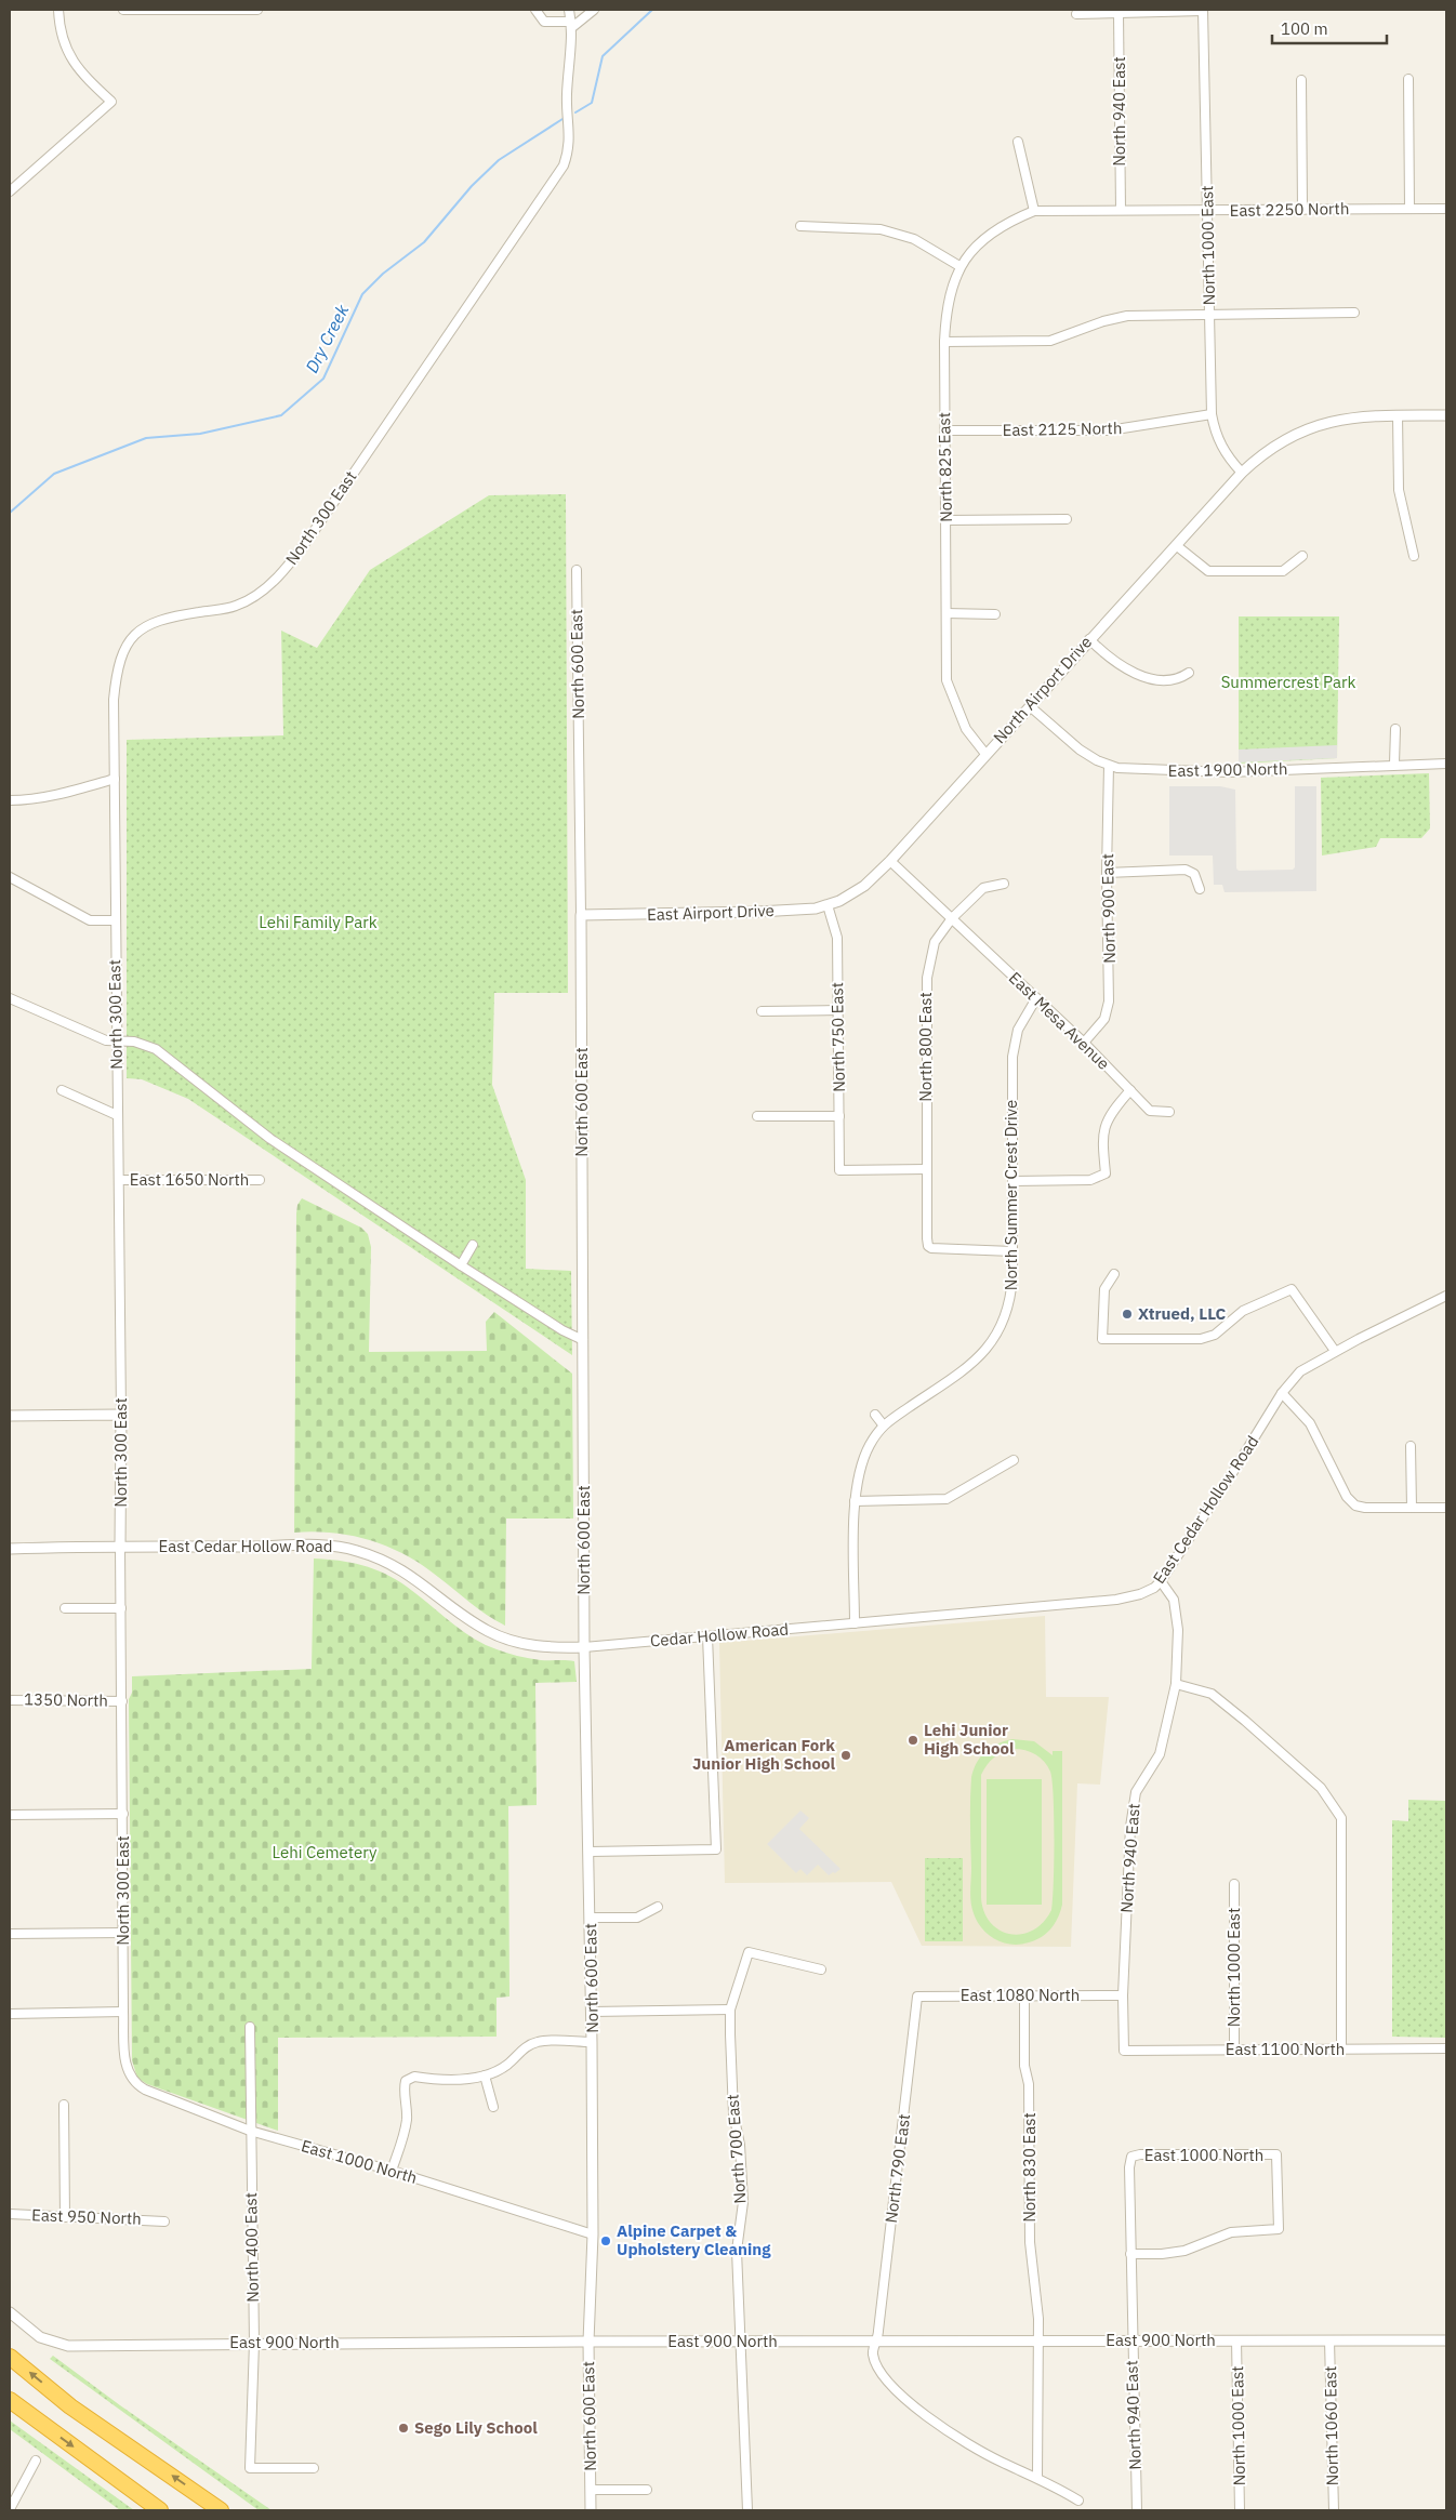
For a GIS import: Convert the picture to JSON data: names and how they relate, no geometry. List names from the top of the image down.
{
  "streets": {
    "street": [
      "North 940 East",
      "East 2250 North",
      "North 1000 East",
      "East 2125 North",
      "North 825 East",
      "North 300 East",
      "North 600 East",
      "North Airport Drive",
      "East 1900 North",
      "North 900 East",
      "East Airport Drive",
      "East Mesa Avenue",
      "North 750 East",
      "North 800 East",
      "East 1650 North",
      "North Summer Crest Drive",
      "East Cedar Hollow Road",
      "Cedar Hollow Road",
      "1350 North",
      "East 1080 North",
      "East 1100 North",
      "North 700 East",
      "East 1000 North",
      "North 830 East",
      "North 790 East",
      "East 950 North",
      "North 400 East",
      "East 900 North",
      "North 1060 East"
    ]
  },
  "crossings": [
    ["North 940 East", "East 2250 North"],
    ["North 940 East", "East Cedar Hollow Road"],
    ["North 940 East", "East 1080 North"],
    ["North 940 East", "East 1100 North"],
    ["North 940 East", "East 1000 North"],
    ["North 940 East", "East 900 North"],
    ["East 2250 North", "North 1000 East"],
    ["East 2250 North", "North 825 East"],
    ["North 1000 East", "East 2125 North"],
    ["North 1000 East", "North Airport Drive"],
    ["North 1000 East", "East 1100 North"],
    ["North 1000 East", "East 900 North"],
    ["East 2125 North", "North 825 East"],
    ["North 825 East", "North Airport Drive"],
    ["North 300 East", "East 1650 North"],
    ["North 300 East", "East Cedar Hollow Road"],
    ["North 300 East", "1350 North"],
    ["North 300 East", "East 1000 North"],
    ["North 600 East", "East Airport Drive"],
    ["North 600 East", "East Cedar Hollow Road"],
    ["North 600 East", "Cedar Hollow Road"],
    ["North 600 East", "East 1000 North"],
    ["North 600 East", "East 900 North"],
    ["North Airport Drive", "East 1900 North"],
    ["North Airport Drive", "East Airport Drive"],
    ["North Airport Drive", "East Mesa Avenue"],
    ["East 1900 North", "North 900 East"],
    ["North 900 East", "East Mesa Avenue"],
    ["East Airport Drive", "North 750 East"],
    ["East Mesa Avenue", "North 800 East"],
    ["East Mesa Avenue", "North Summer Crest Drive"],
    ["North 750 East", "North 800 East"],
    ["North 800 East", "North Summer Crest Drive"],
    ["North Summer Crest Drive", "East Cedar Hollow Road"],
    ["North Summer Crest Drive", "Cedar Hollow Road"],
    ["East Cedar Hollow Road", "Cedar Hollow Road"],
    ["East 1080 North", "North 830 East"],
    ["East 1080 North", "North 790 East"],
    ["North 700 East", "East 900 North"],
    ["East 1000 North", "North 400 East"],
    ["North 830 East", "North 790 East"],
    ["North 830 East", "East 900 North"],
    ["North 790 East", "East 900 North"],
    ["North 400 East", "East 900 North"],
    ["East 900 North", "North 1060 East"]
  ],
  "water": ["Dry Creek"],
  "parks": ["Summercrest Park", "Lehi Family Park", "Lehi Cemetery"],
  "places": [
    "Xtrued, LLC",
    "Lehi Junior High School",
    "American Fork Junior High School",
    "Alpine Carpet & Upholstery Cleaning",
    "Sego Lily School"
  ],
  "scale_bar": "100 m"
}
